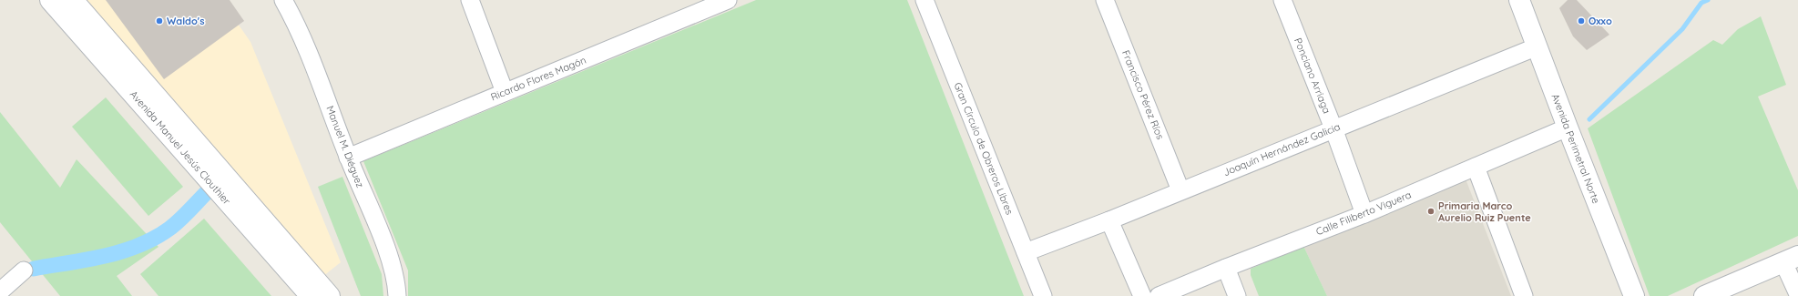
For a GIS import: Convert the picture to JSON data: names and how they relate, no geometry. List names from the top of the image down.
{
  "streets": {
    "street": [
      "Ponciano Arriaga",
      "Ricardo Flores Magón",
      "Francisco Pérez Ríos",
      "Manuel M. Diéguez",
      "Avenida Manuel Jesús Clouthier",
      "Gran Círculo de Obreros Libres",
      "Avenida Perimetral Norte",
      "Joaquín Hernández Galicia",
      "Calle Filiberto Viguera"
    ]
  },
  "crossings": [
    ["Ponciano Arriaga", "Joaquín Hernández Galicia"],
    ["Ponciano Arriaga", "Calle Filiberto Viguera"],
    ["Ricardo Flores Magón", "Manuel M. Diéguez"],
    ["Francisco Pérez Ríos", "Joaquín Hernández Galicia"],
    ["Gran Círculo de Obreros Libres", "Joaquín Hernández Galicia"],
    ["Avenida Perimetral Norte", "Joaquín Hernández Galicia"],
    ["Avenida Perimetral Norte", "Calle Filiberto Viguera"]
  ],
  "places": ["Waldo's", "Oxxo", "Primaria Marco Aurelio Ruiz Puente"]
}
